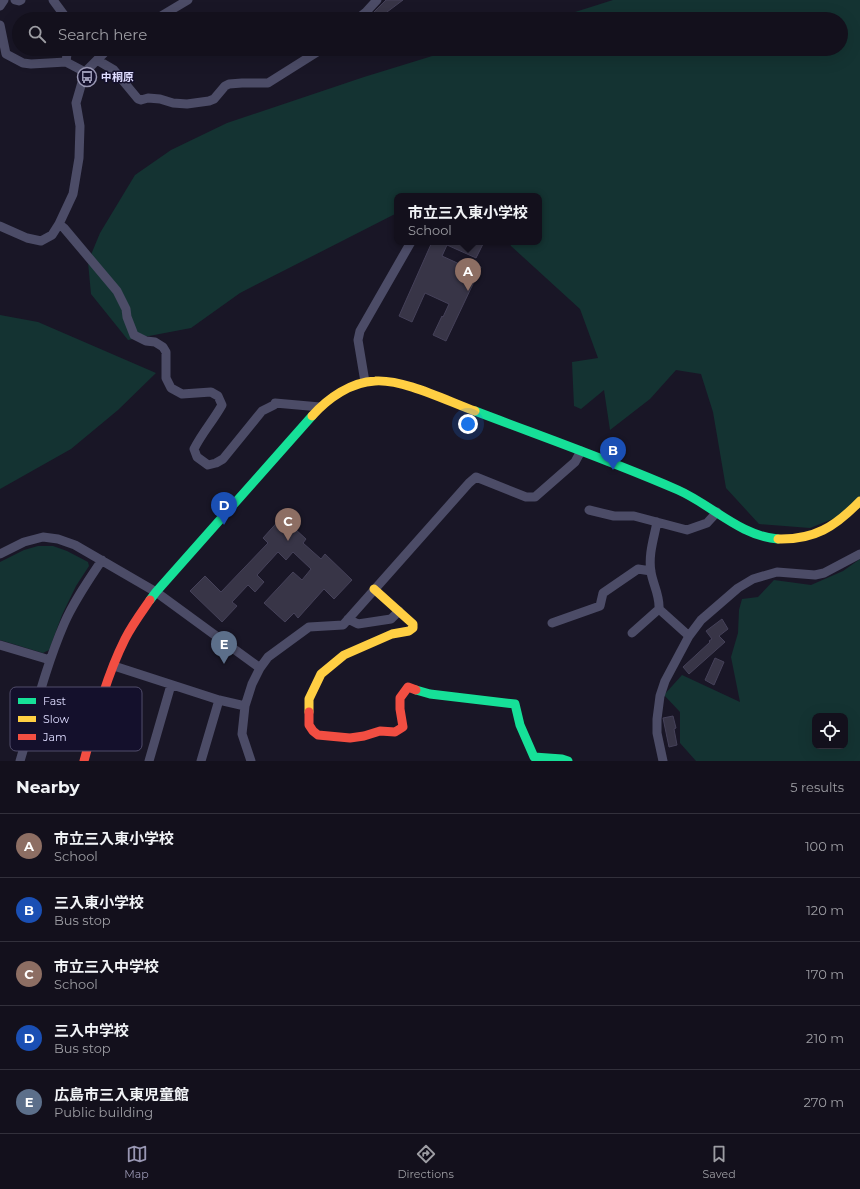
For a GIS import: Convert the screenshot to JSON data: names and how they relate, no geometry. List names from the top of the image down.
{
  "places": {
    "bus stop": ["中桐原"]
  },
  "legend": ["Fast", "Slow", "Jam"],
  "page": {
    "search": "Search here",
    "popup": ["市立三入東小学校", "School"],
    "pins": [
      "A",
      "B",
      "D",
      "C",
      "E"
    ],
    "heading": ["Nearby", "5 results"],
    "list": [
      {
        "mark": "A",
        "name": "市立三入東小学校",
        "note": "School",
        "value": "100 m"
      },
      {
        "mark": "B",
        "name": "三入東小学校",
        "note": "Bus stop",
        "value": "120 m"
      },
      {
        "mark": "C",
        "name": "市立三入中学校",
        "note": "School",
        "value": "170 m"
      },
      {
        "mark": "D",
        "name": "三入中学校",
        "note": "Bus stop",
        "value": "210 m"
      },
      {
        "mark": "E",
        "name": "広島市三入東児童館",
        "note": "Public building",
        "value": "270 m"
      }
    ],
    "nav": ["Map", "Directions", "Saved"]
  }
}
